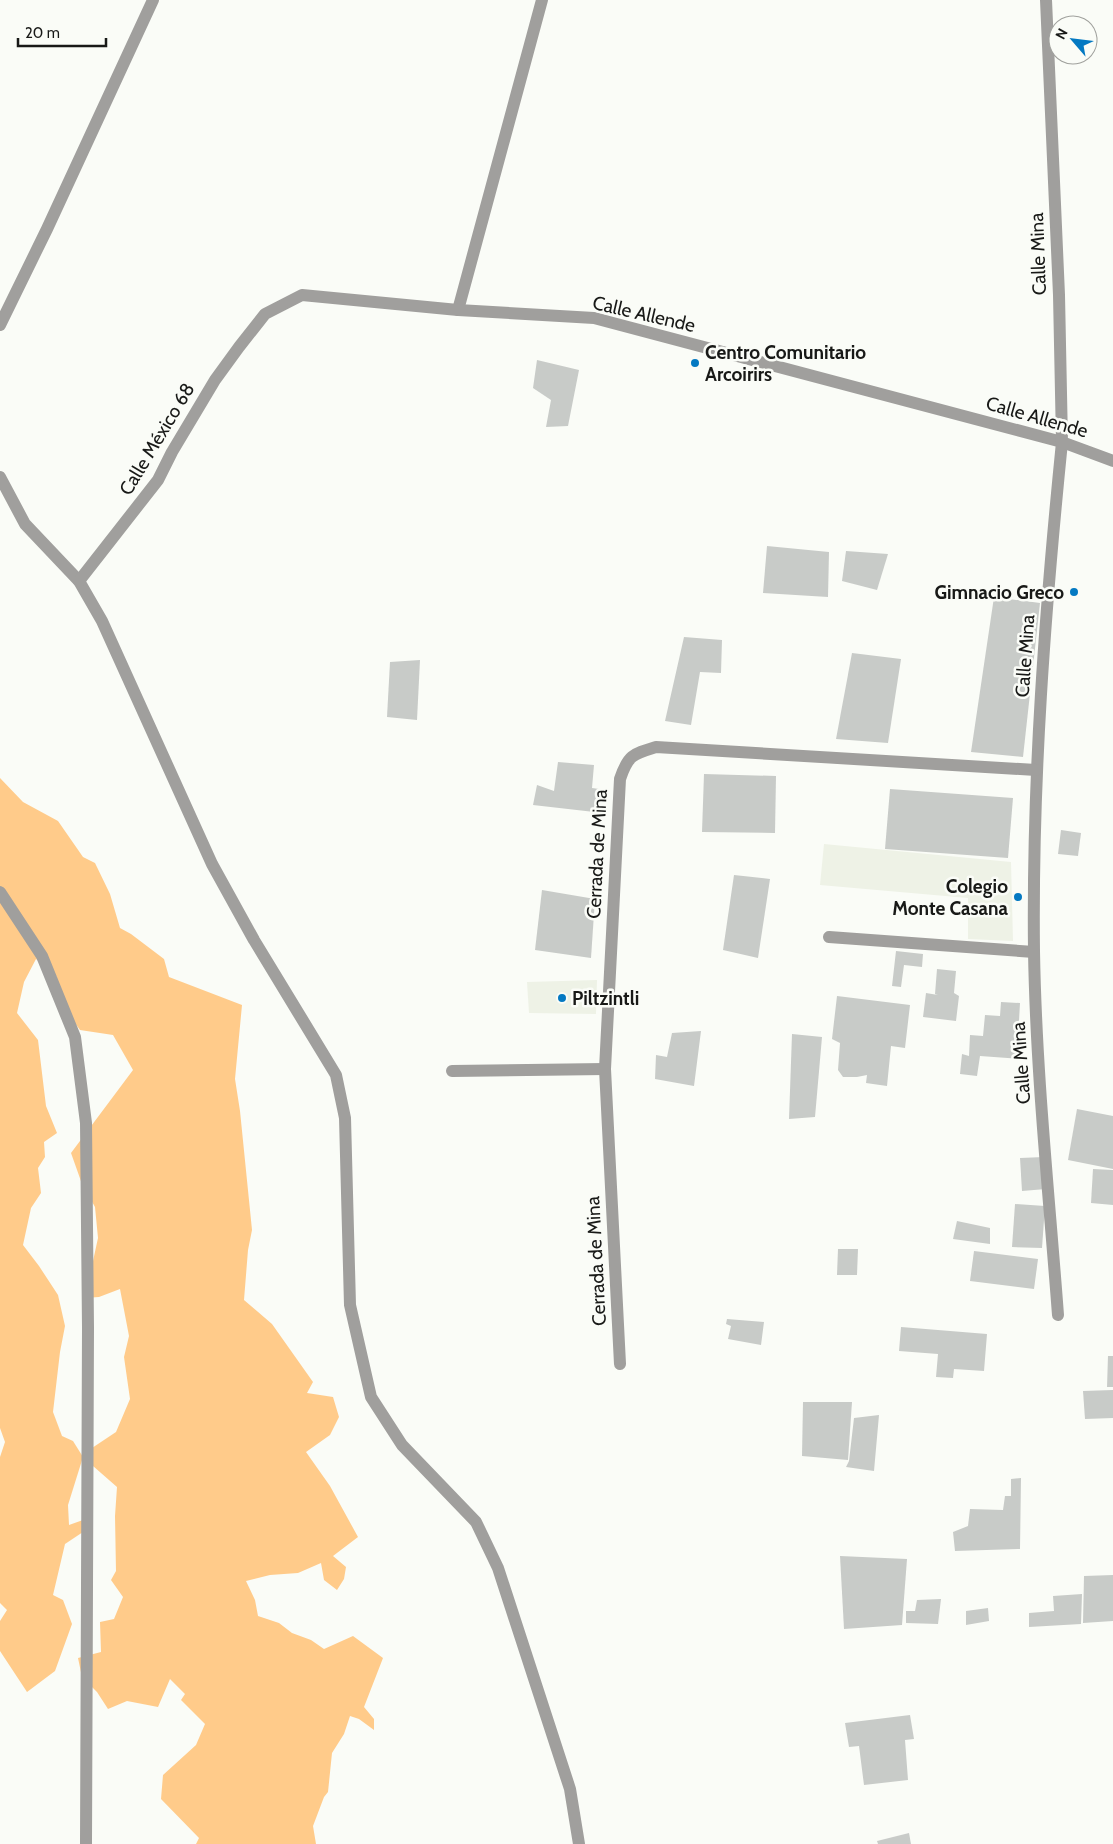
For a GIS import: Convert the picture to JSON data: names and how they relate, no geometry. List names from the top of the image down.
{
  "streets": {
    "street": [
      "Calle Mina",
      "Calle Allende",
      "Calle México 68",
      "Cerrada de Mina"
    ]
  },
  "crossings": [
    ["Calle Mina", "Calle Allende"],
    ["Calle Mina", "Cerrada de Mina"],
    ["Calle Allende", "Calle México 68"]
  ],
  "places": [
    "Centro Comunitario Arcoirirs",
    "Gimnacio Greco",
    "Colegio Monte Casana",
    "Piltzintli"
  ],
  "scale_bar": "20 m",
  "north": "top left"
}
